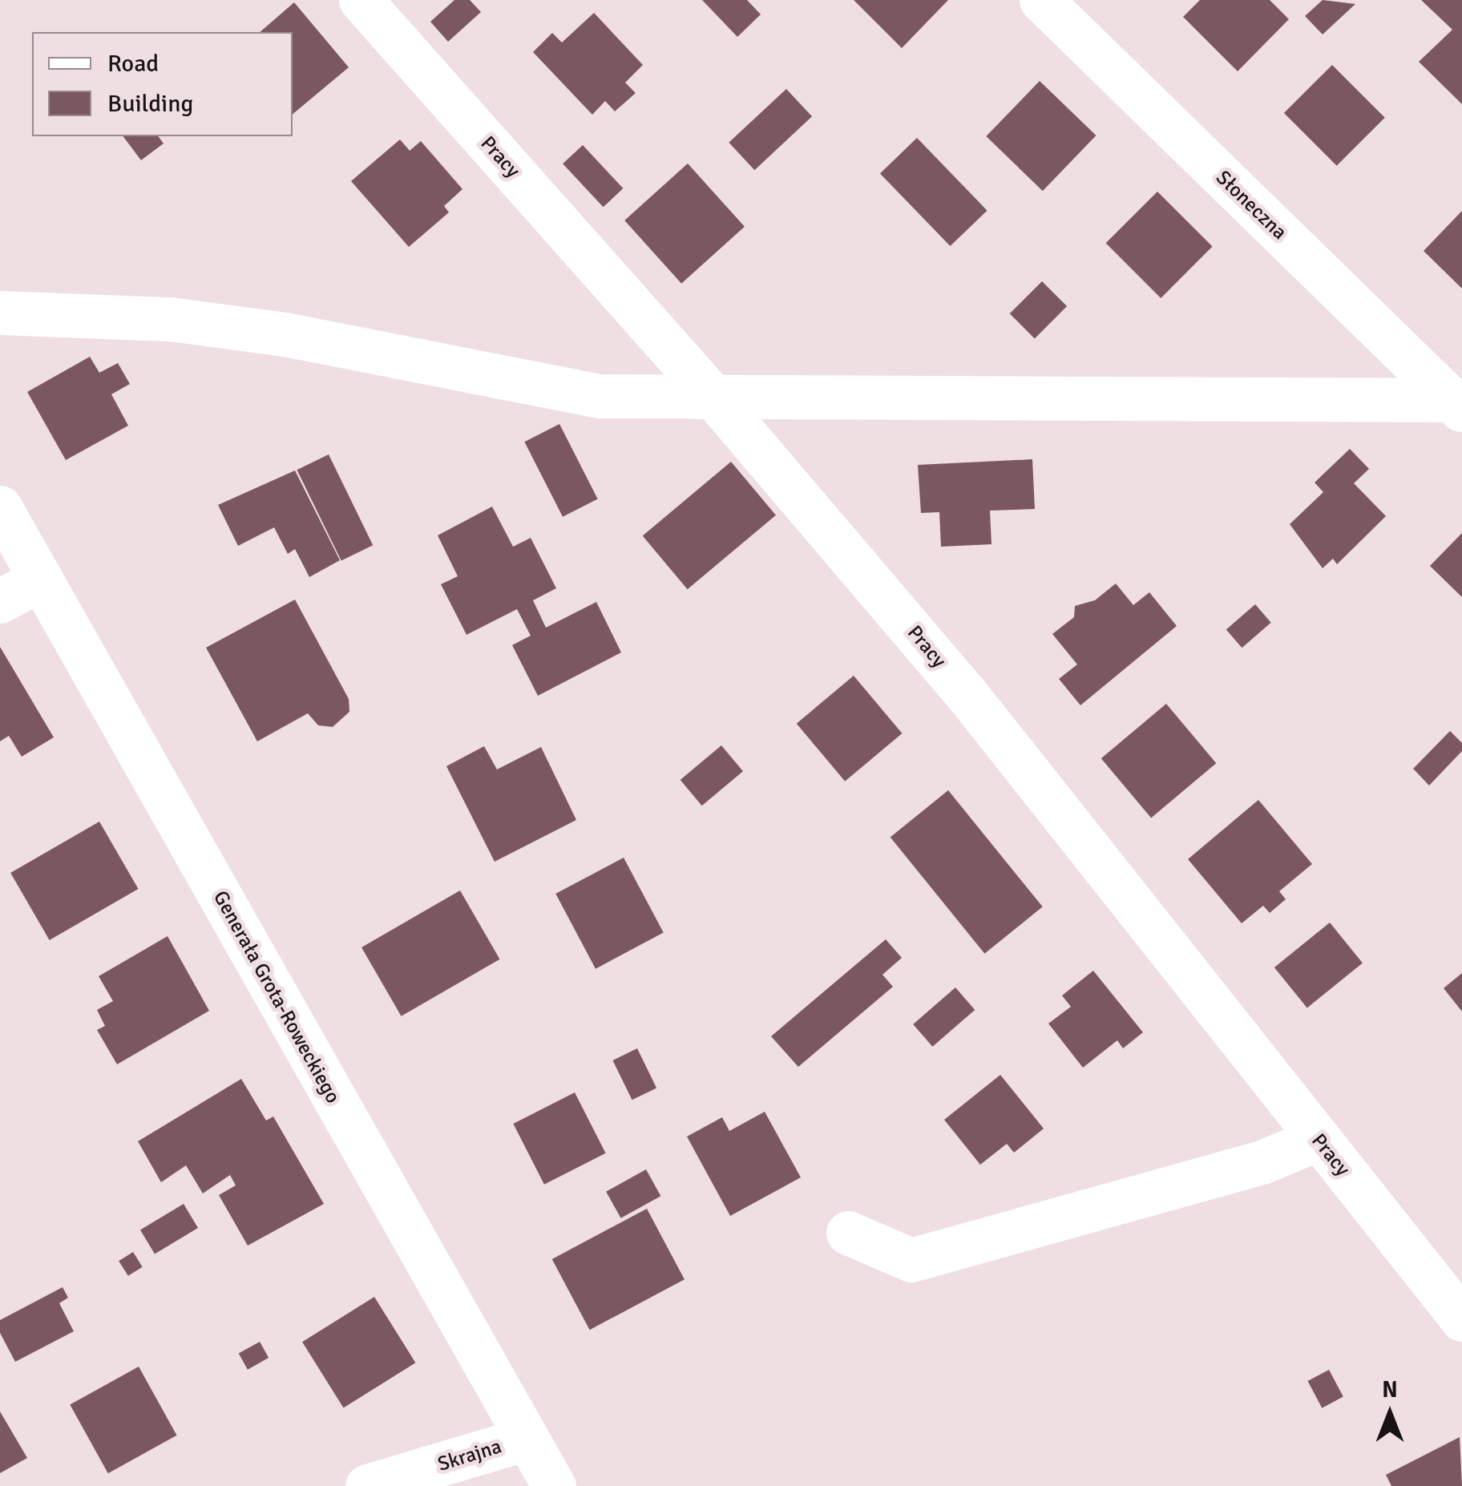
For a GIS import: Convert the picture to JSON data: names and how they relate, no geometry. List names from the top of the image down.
{
  "streets": {
    "street": [
      "Pracy",
      "Słoneczna",
      "Generała Grota-Roweckiego",
      "Skrajna"
    ]
  },
  "crossings": [
    ["Generała Grota-Roweckiego", "Skrajna"]
  ],
  "legend": ["Road", "Building"],
  "north": "top"
}
